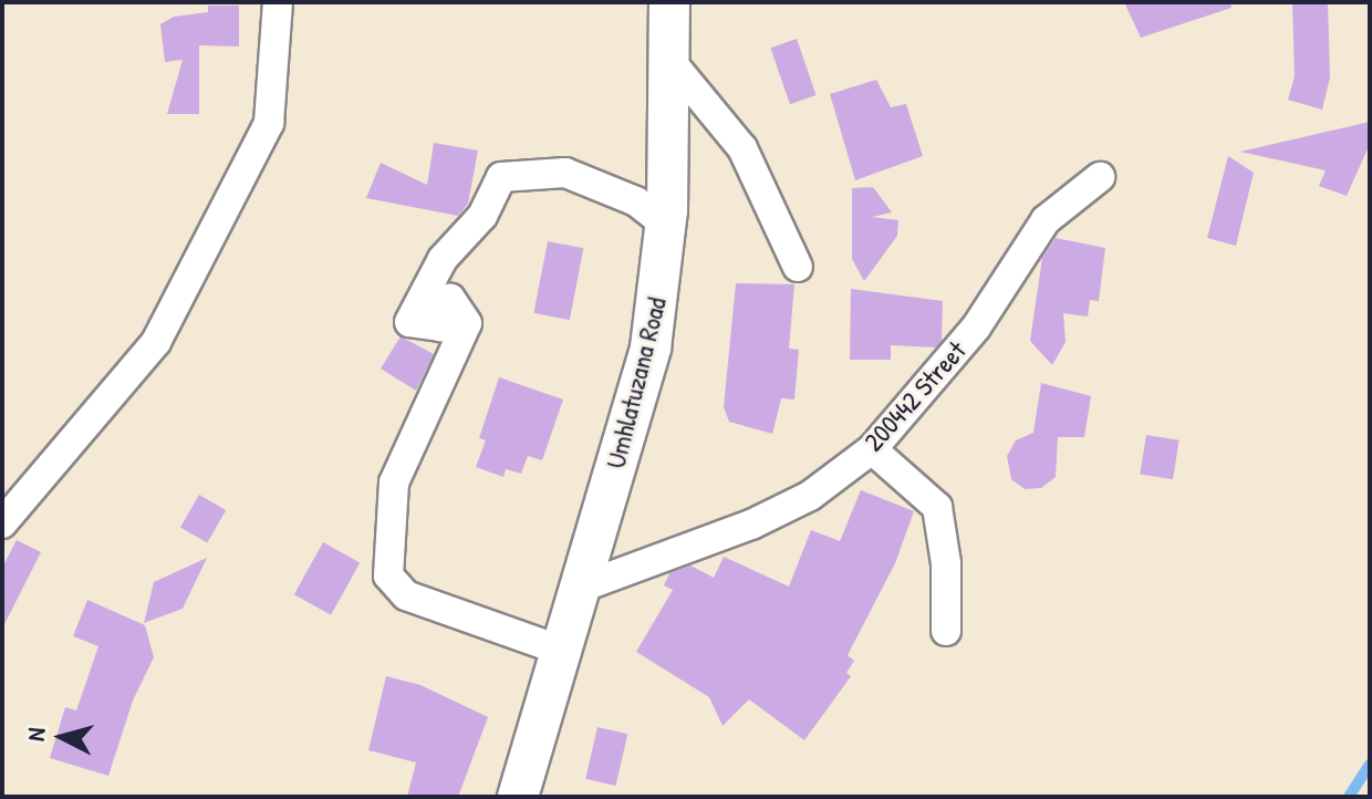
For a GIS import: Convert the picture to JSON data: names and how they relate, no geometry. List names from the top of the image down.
{
  "streets": {
    "street": ["Umhlatuzana Road", "200442 Street"]
  },
  "crossings": [
    ["Umhlatuzana Road", "200442 Street"]
  ],
  "north": "left"
}
